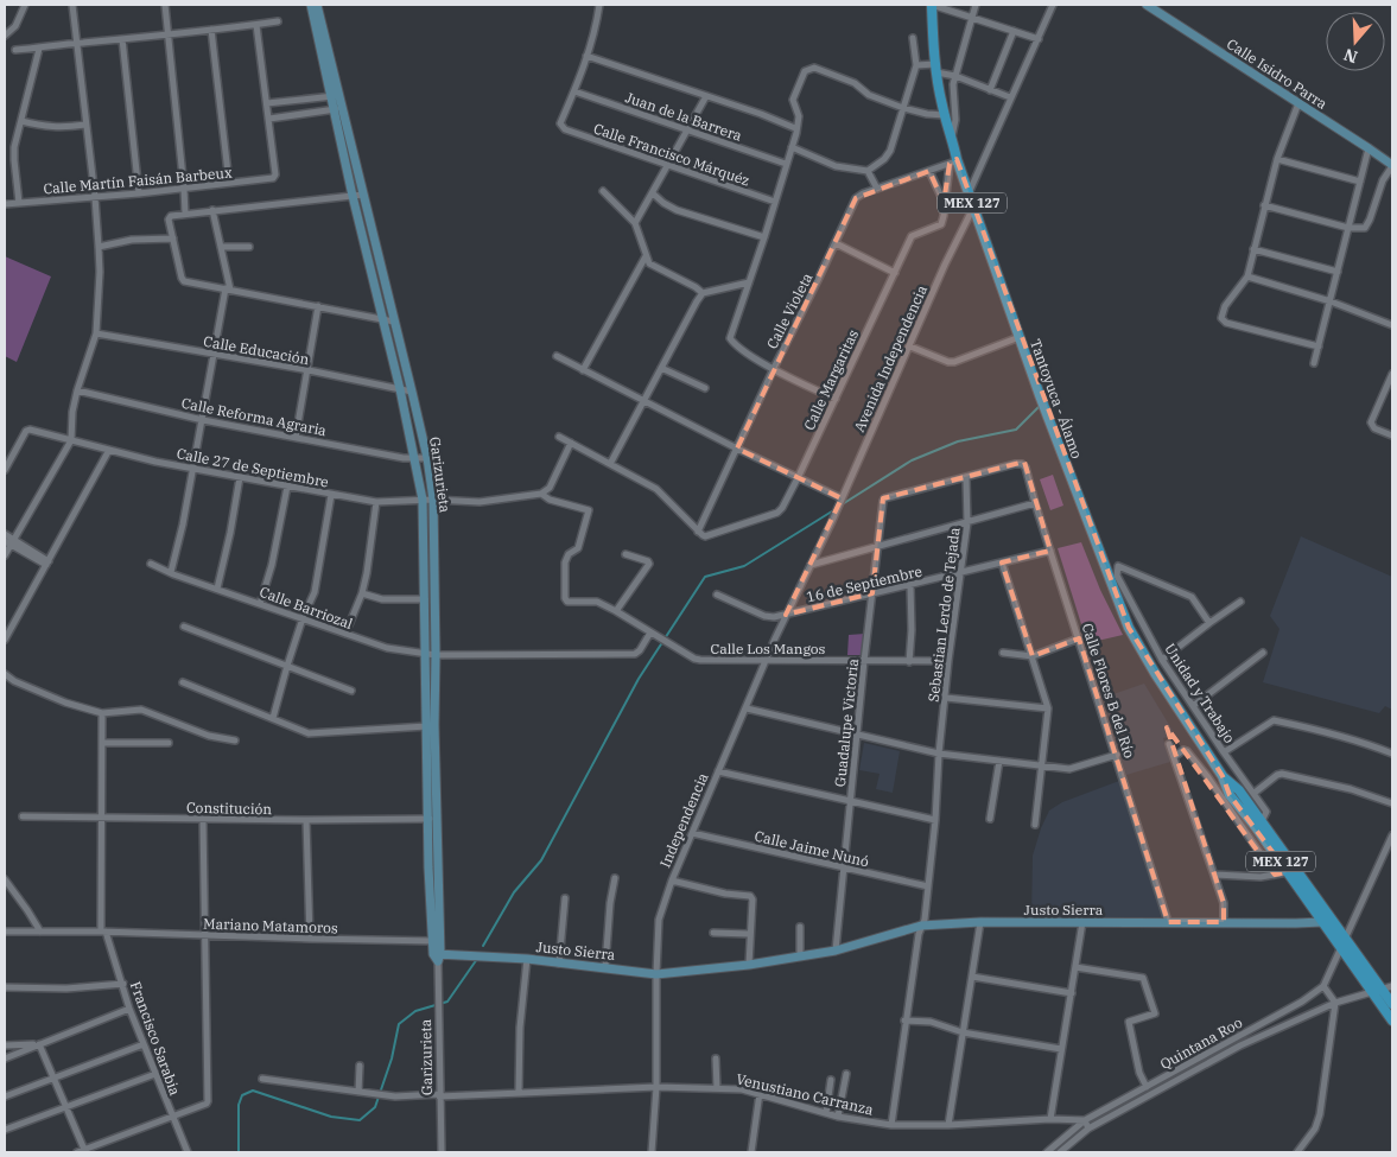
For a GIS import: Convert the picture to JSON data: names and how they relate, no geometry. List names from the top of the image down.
{
  "streets": {
    "main road": [
      "Calle Isidro Parra",
      "MEX 127",
      "Tantoyuca - Álamo",
      "Garizurieta",
      "Justo Sierra"
    ],
    "street": [
      "Juan de la Barrera",
      "Calle Francisco Márquéz",
      "Calle Martín Faisán Barbeux",
      "Calle Violeta",
      "Calle Educación",
      "Avenida Independencia",
      "Calle Margaritas",
      "Calle Reforma Agraria",
      "Calle 27 de Septiembre",
      "16 de Septiembre",
      "Calle Barriozal",
      "Sebastian Lerdo de Tejada",
      "Calle Los Mangos",
      "Calle Flores B del Río",
      "Unidad y Trabajo",
      "Guadalupe Victoria",
      "Constitución",
      "Independencia",
      "Calle Jaime Nunó",
      "Mariano Matamoros",
      "Francisco Sarabia",
      "Quintana Roo",
      "Venustiano Carranza"
    ]
  },
  "crossings": [
    ["Juan de la Barrera", "Calle Francisco Márquéz"],
    ["MEX 127", "Tantoyuca - Álamo"],
    ["MEX 127", "Unidad y Trabajo"],
    ["MEX 127", "Justo Sierra"],
    ["MEX 127", "Quintana Roo"],
    ["Calle Violeta", "Calle Margaritas"],
    ["Calle Violeta", "Tantoyuca - Álamo"],
    ["Calle Educación", "Garizurieta"],
    ["Avenida Independencia", "Tantoyuca - Álamo"],
    ["Avenida Independencia", "Independencia"],
    ["Calle Margaritas", "Tantoyuca - Álamo"],
    ["Tantoyuca - Álamo", "Unidad y Trabajo"],
    ["Calle Reforma Agraria", "Garizurieta"],
    ["Calle 27 de Septiembre", "Garizurieta"],
    ["Calle 27 de Septiembre", "Calle Los Mangos"],
    ["Garizurieta", "Calle Barriozal"],
    ["Garizurieta", "Constitución"],
    ["Garizurieta", "Justo Sierra"],
    ["Garizurieta", "Mariano Matamoros"],
    ["Garizurieta", "Venustiano Carranza"],
    ["16 de Septiembre", "Sebastian Lerdo de Tejada"],
    ["16 de Septiembre", "Calle Flores B del Río"],
    ["16 de Septiembre", "Guadalupe Victoria"],
    ["16 de Septiembre", "Independencia"],
    ["Calle Barriozal", "Calle Los Mangos"],
    ["Sebastian Lerdo de Tejada", "Calle Los Mangos"],
    ["Sebastian Lerdo de Tejada", "Calle Flores B del Río"],
    ["Sebastian Lerdo de Tejada", "Guadalupe Victoria"],
    ["Sebastian Lerdo de Tejada", "Calle Jaime Nunó"],
    ["Sebastian Lerdo de Tejada", "Justo Sierra"],
    ["Calle Los Mangos", "Guadalupe Victoria"],
    ["Calle Los Mangos", "Independencia"],
    ["Calle Flores B del Río", "Guadalupe Victoria"],
    ["Calle Flores B del Río", "Justo Sierra"],
    ["Guadalupe Victoria", "Calle Jaime Nunó"],
    ["Guadalupe Victoria", "Justo Sierra"],
    ["Constitución", "Francisco Sarabia"],
    ["Independencia", "Calle Jaime Nunó"],
    ["Independencia", "Justo Sierra"],
    ["Independencia", "Venustiano Carranza"],
    ["Mariano Matamoros", "Francisco Sarabia"],
    ["Quintana Roo", "Venustiano Carranza"]
  ],
  "north": "bottom"
}
